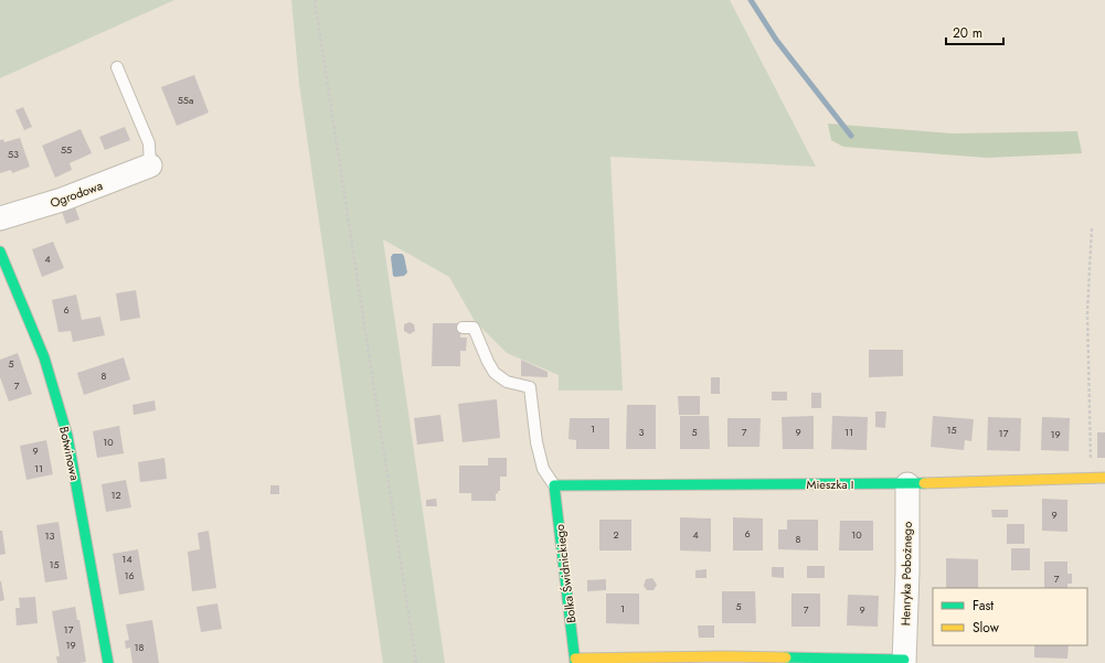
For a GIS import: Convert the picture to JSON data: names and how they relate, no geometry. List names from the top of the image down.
{
  "streets": {
    "street": [
      "Ogrodowa",
      "Botwinowa",
      "Mieszka I",
      "Bolka Świdnickiego",
      "Henryka Pobożnego"
    ]
  },
  "crossings": [
    ["Mieszka I", "Bolka Świdnickiego"],
    ["Mieszka I", "Henryka Pobożnego"]
  ],
  "house_numbers": [
    "55a",
    "55",
    "53",
    "4",
    "6",
    "5",
    "8",
    "7",
    "1",
    "15",
    "3",
    "5",
    "7",
    "9",
    "11",
    "17",
    "19",
    "10",
    "9",
    "11",
    "12",
    "9",
    "6",
    "2",
    "4",
    "10",
    "13",
    "8",
    "14",
    "15",
    "16",
    "7",
    "5",
    "1",
    "7",
    "9",
    "17",
    "19",
    "18"
  ],
  "legend": ["Fast", "Slow"],
  "scale_bar": "20 m"
}
